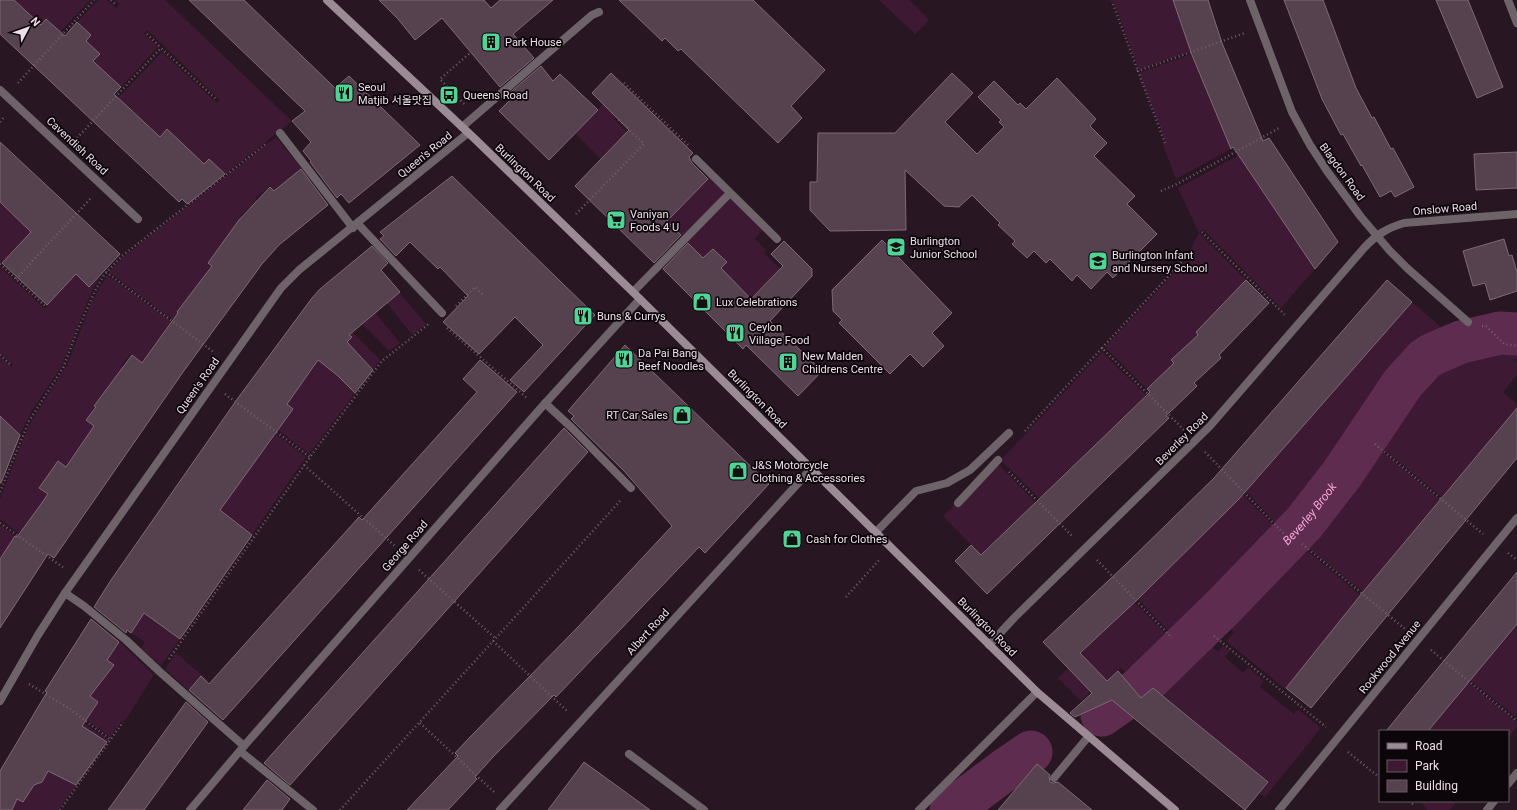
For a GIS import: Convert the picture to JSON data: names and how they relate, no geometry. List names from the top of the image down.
{
  "streets": {
    "main road": ["Burlington Road"],
    "street": [
      "Cavendish Road",
      "Queen's Road",
      "Blagdon Road",
      "Onslow Road",
      "Beverley Road",
      "George Road",
      "Albert Road",
      "Rookwood Avenue"
    ]
  },
  "crossings": [
    ["Queen's Road", "Burlington Road"],
    ["Blagdon Road", "Onslow Road"],
    ["Blagdon Road", "Beverley Road"],
    ["Burlington Road", "Beverley Road"],
    ["Burlington Road", "George Road"],
    ["Burlington Road", "Albert Road"],
    ["Onslow Road", "Beverley Road"]
  ],
  "water": ["Beverley Brook"],
  "places": {
    "building": ["Park House", "New Malden Childrens Centre"],
    "restaurant": [
      "Seoul Matjib 서울맛집",
      "Buns & Currys",
      "Ceylon Village Food",
      "Da Pai Bang Beef Noodles"
    ],
    "bus stop": ["Queens Road"],
    "supermarket": ["Vaniyan Foods 4 U"],
    "school or university": ["Burlington Junior School", "Burlington Infant and Nursery School"],
    "shop": [
      "Lux Celebrations",
      "RT Car Sales",
      "J&S Motorcycle Clothing & Accessories",
      "Cash for Clothes"
    ]
  },
  "legend": ["Road", "Park", "Building"],
  "north": "top right"
}
